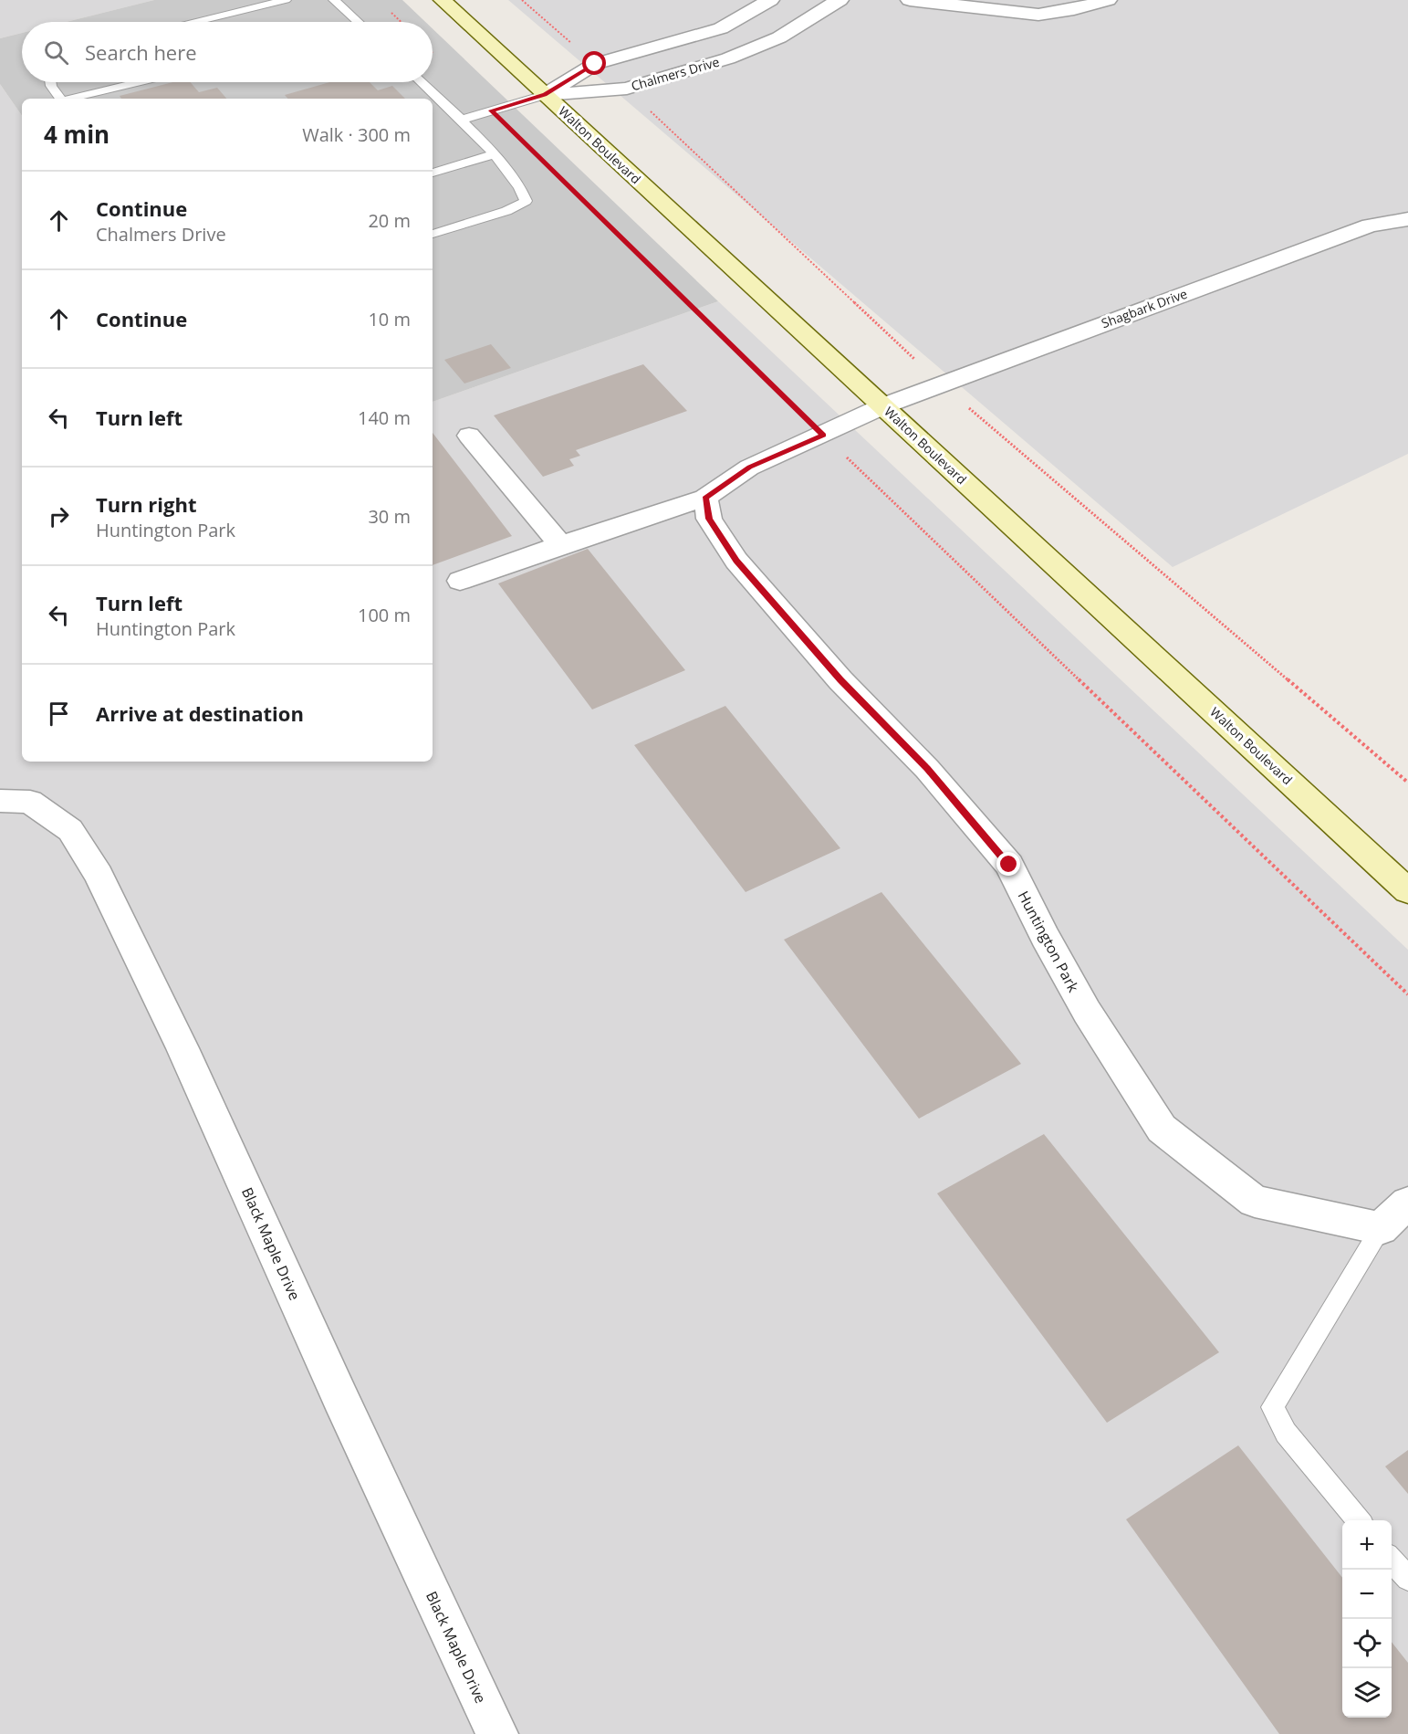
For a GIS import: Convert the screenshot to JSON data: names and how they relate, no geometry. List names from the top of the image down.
{
  "streets": {
    "main road": ["Walton Boulevard"],
    "street": [
      "Chalmers Drive",
      "Shagbark Drive",
      "Huntington Park",
      "Black Maple Drive"
    ]
  },
  "crossings": [
    ["Chalmers Drive", "Walton Boulevard"],
    ["Walton Boulevard", "Shagbark Drive"]
  ],
  "page": {
    "search": "Search here",
    "heading": ["4 min", "Walk · 300 m"],
    "list": [
      ["Continue", "Chalmers Drive", "20 m"],
      ["Continue", "10 m"],
      ["Turn left", "140 m"],
      ["Turn right", "Huntington Park", "30 m"],
      ["Turn left", "Huntington Park", "100 m"],
      "Arrive at destination"
    ],
    "map_buttons": ["+", "−"]
  }
}
